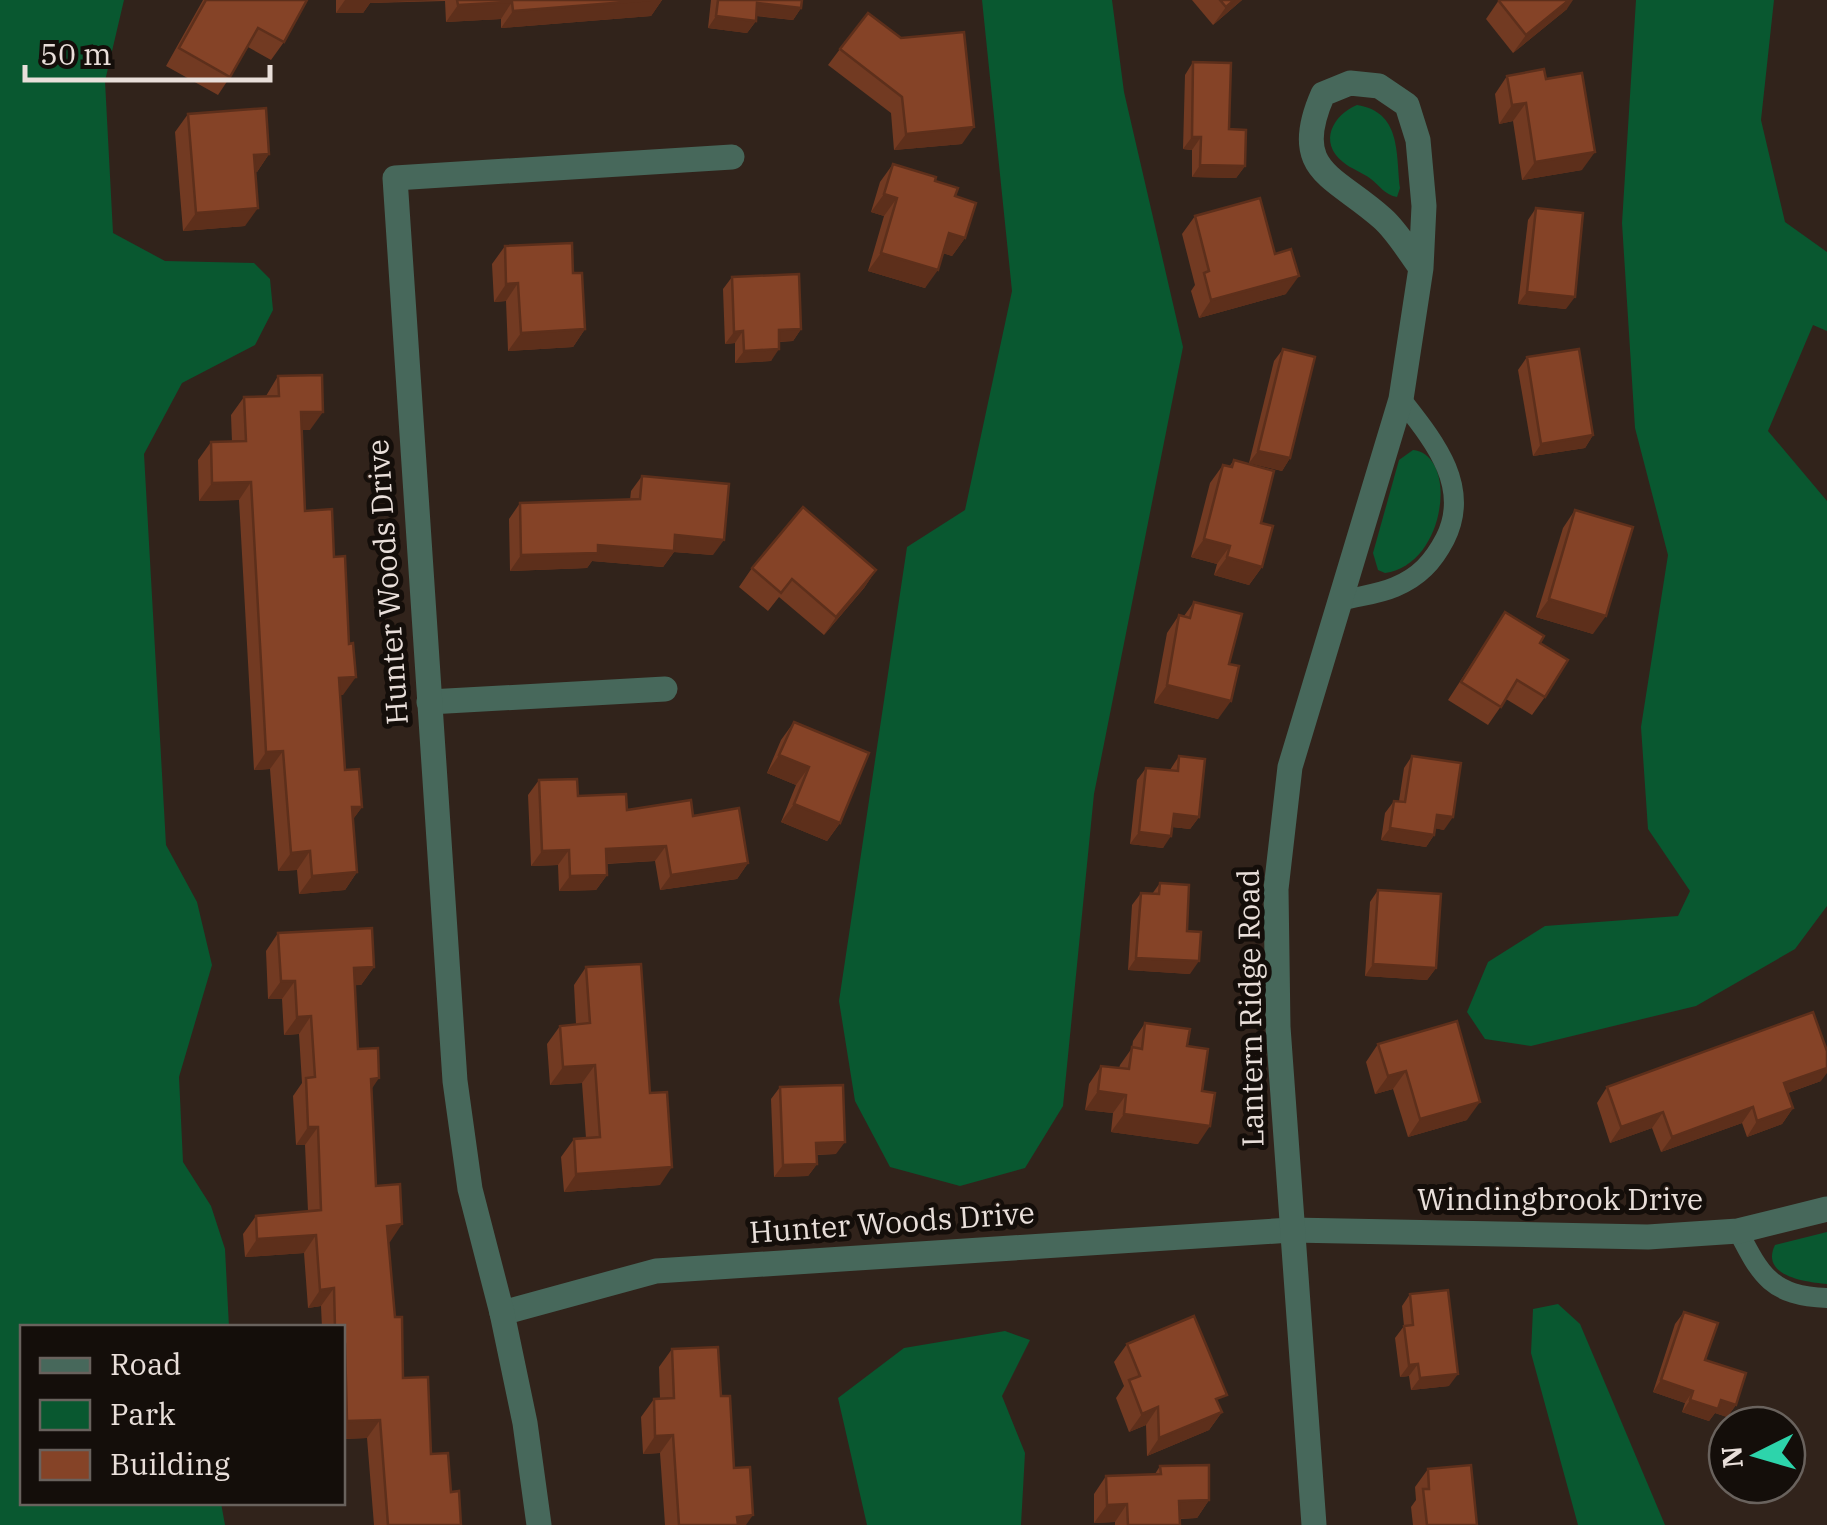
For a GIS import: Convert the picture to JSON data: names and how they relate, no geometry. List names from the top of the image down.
{
  "streets": {
    "street": ["Hunter Woods Drive", "Lantern Ridge Road", "Windingbrook Drive"]
  },
  "crossings": [
    ["Hunter Woods Drive", "Lantern Ridge Road"],
    ["Hunter Woods Drive", "Windingbrook Drive"],
    ["Lantern Ridge Road", "Windingbrook Drive"]
  ],
  "legend": ["Road", "Park", "Building"],
  "scale_bar": "50 m",
  "north": "left"
}
